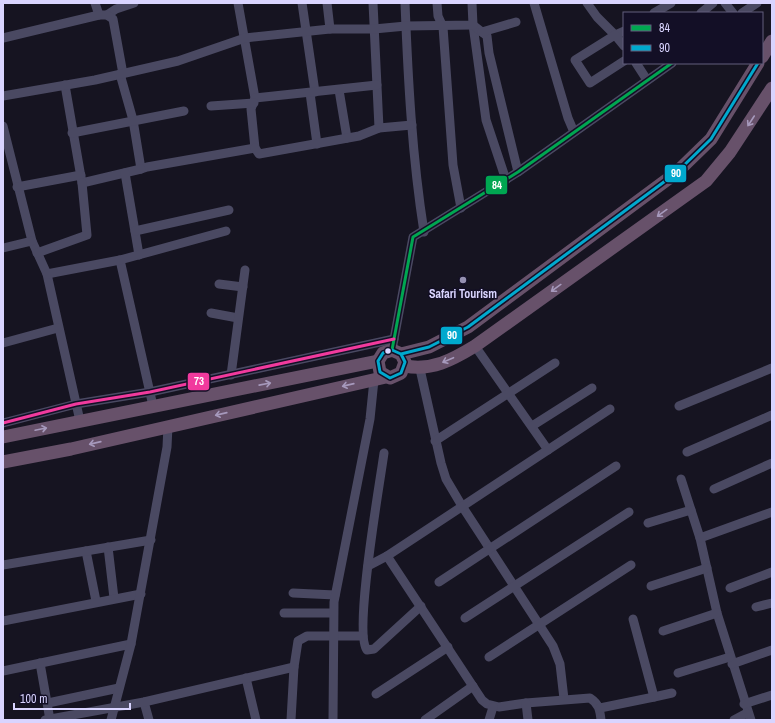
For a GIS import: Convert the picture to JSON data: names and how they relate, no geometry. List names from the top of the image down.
{
  "places": ["Safari Tourism"],
  "lines": ["transit line 84", "transit line 90", "transit line 73"],
  "legend": ["84", "90"],
  "scale_bar": "100 m"
}
